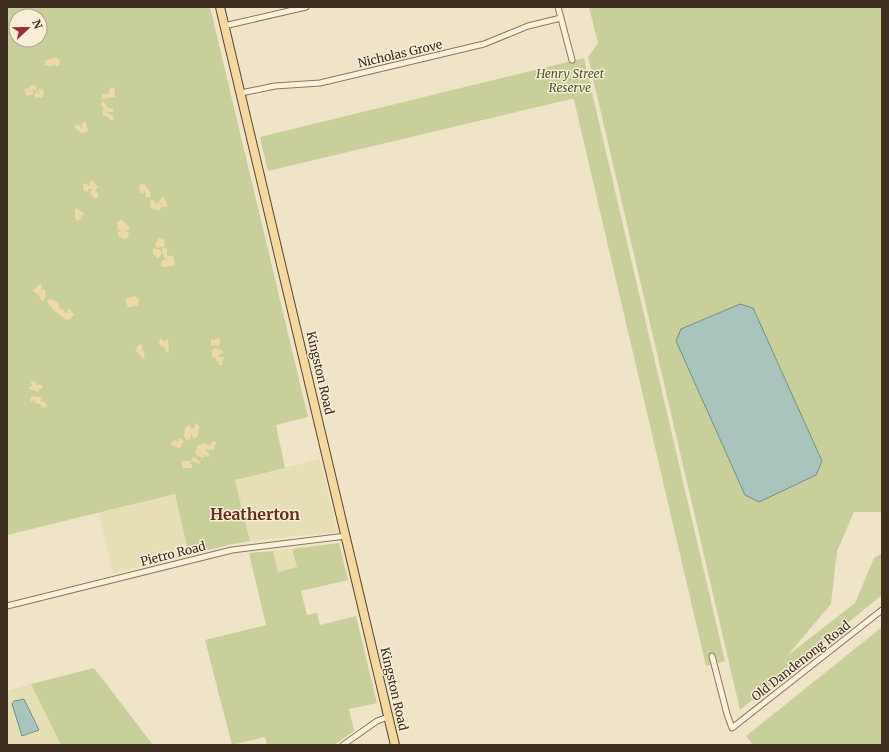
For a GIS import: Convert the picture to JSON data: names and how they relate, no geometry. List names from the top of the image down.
{
  "streets": {
    "main road": ["Kingston Road"],
    "street": ["Nicholas Grove", "Pietro Road", "Old Dandenong Road"]
  },
  "crossings": [
    ["Nicholas Grove", "Kingston Road"],
    ["Kingston Road", "Pietro Road"]
  ],
  "districts": ["Heatherton"],
  "parks": ["Henry Street Reserve"],
  "north": "right"
}
